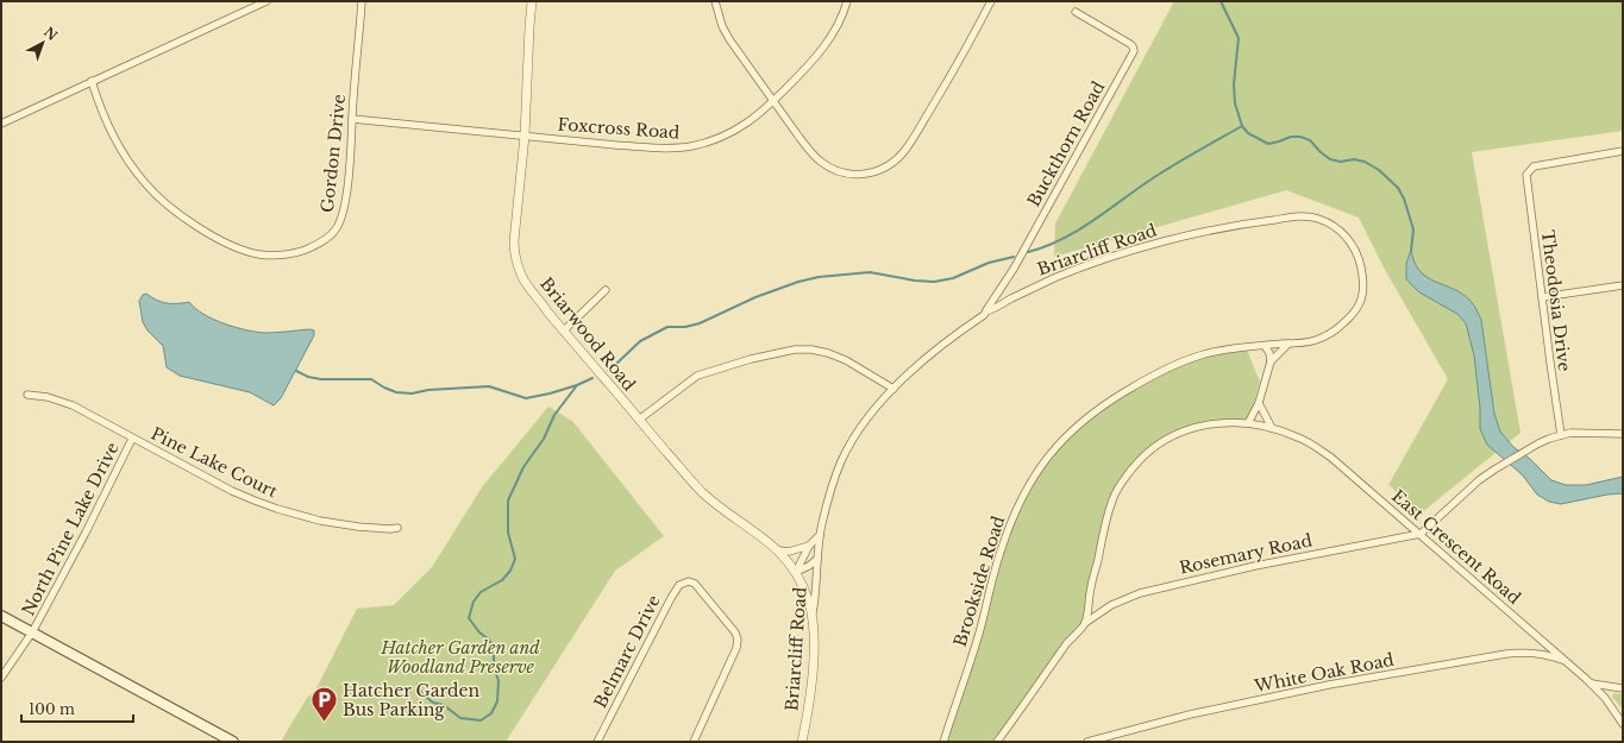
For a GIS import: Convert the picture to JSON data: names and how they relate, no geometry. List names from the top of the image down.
{
  "streets": {
    "street": [
      "Foxcross Road",
      "Buckthorn Road",
      "Gordon Drive",
      "Briarcliff Road",
      "Theodosia Drive",
      "Briarwood Road",
      "Pine Lake Court",
      "North Pine Lake Drive",
      "East Crescent Road",
      "Rosemary Road",
      "Brookside Road",
      "Belmarc Drive",
      "White Oak Road"
    ]
  },
  "crossings": [
    ["Foxcross Road", "Gordon Drive"],
    ["Foxcross Road", "Briarwood Road"],
    ["Buckthorn Road", "Briarcliff Road"],
    ["Briarcliff Road", "Briarwood Road"],
    ["Briarcliff Road", "Brookside Road"],
    ["Pine Lake Court", "North Pine Lake Drive"],
    ["East Crescent Road", "Rosemary Road"],
    ["East Crescent Road", "White Oak Road"]
  ],
  "parks": ["Hatcher Garden and Woodland Preserve"],
  "places": {
    "parking": ["Hatcher Garden Bus Parking"]
  },
  "scale_bar": "100 m",
  "north": "top right"
}
